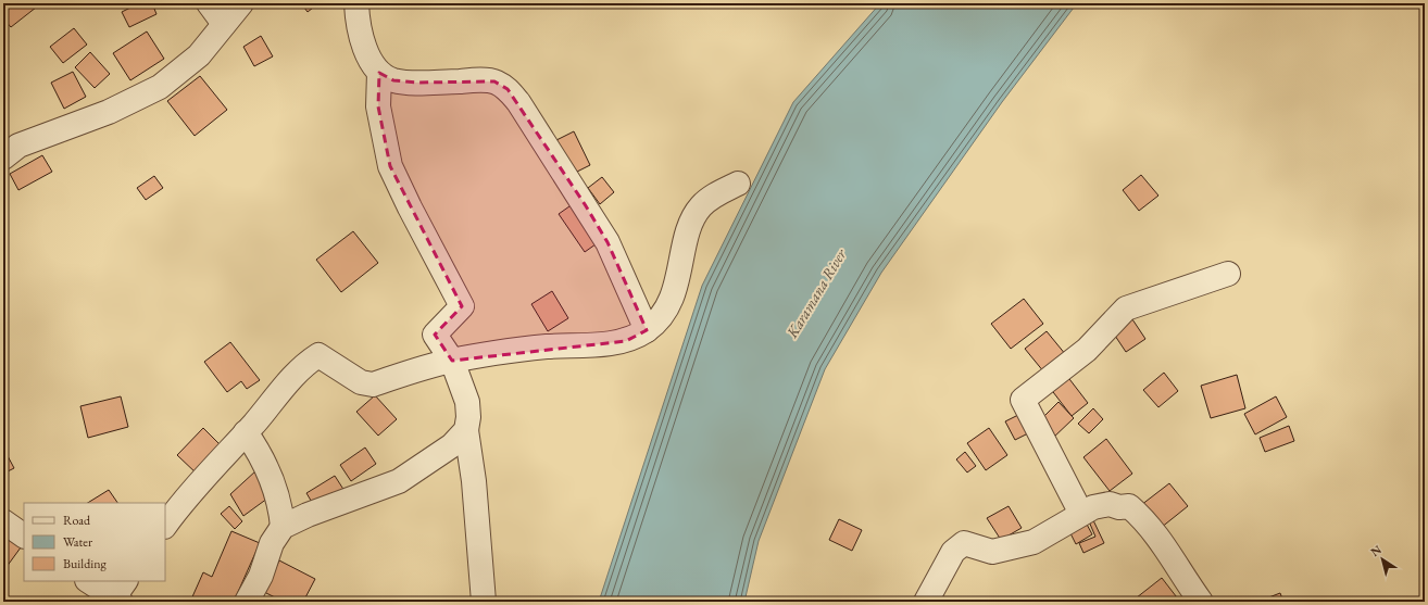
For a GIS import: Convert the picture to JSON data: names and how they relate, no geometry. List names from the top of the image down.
{
  "water": ["Karamana River"],
  "legend": ["Road", "Water", "Building"],
  "north": "top left"
}
